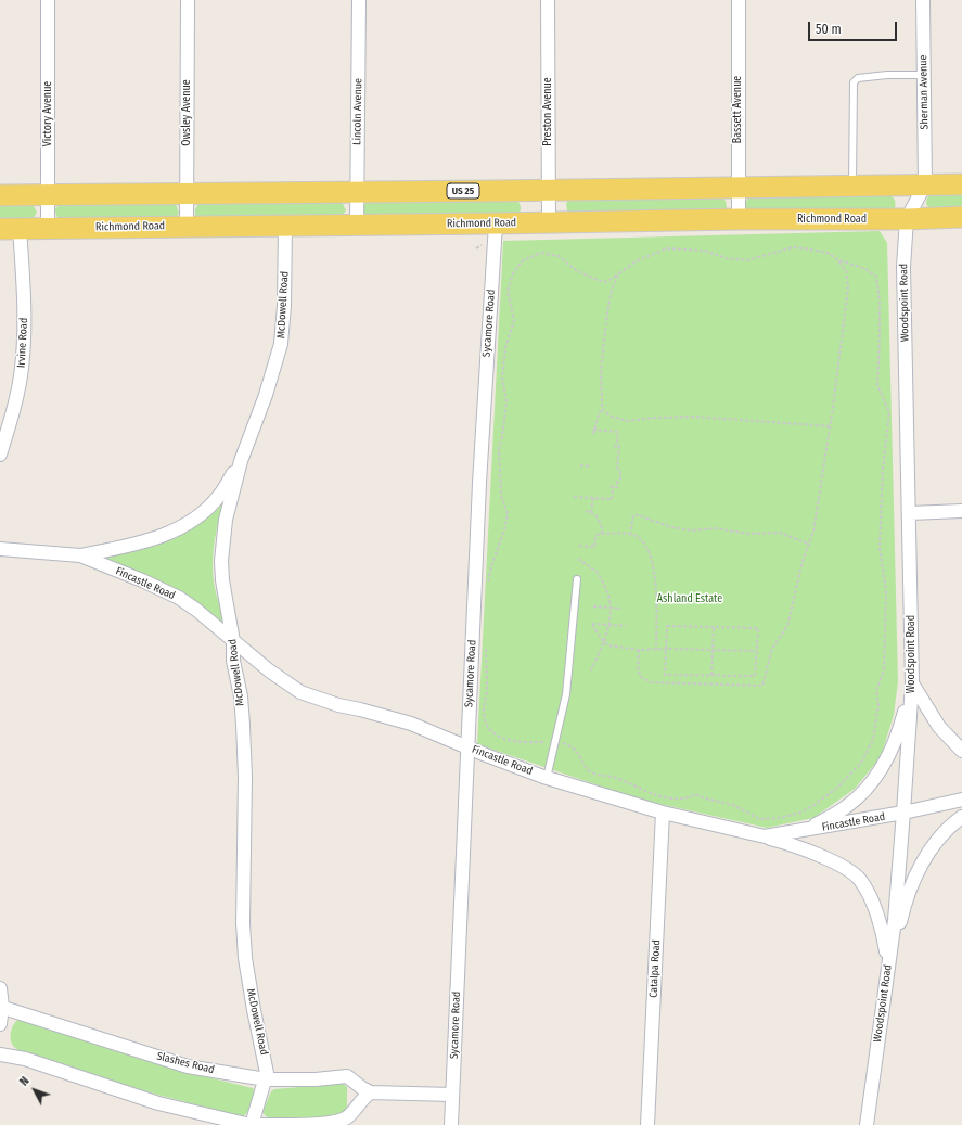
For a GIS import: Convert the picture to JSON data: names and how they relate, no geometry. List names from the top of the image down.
{
  "streets": {
    "main road": ["US 25", "Richmond Road"],
    "street": [
      "Sherman Avenue",
      "Bassett Avenue",
      "Lincoln Avenue",
      "Preston Avenue",
      "Owsley Avenue",
      "Victory Avenue",
      "Woodspoint Road",
      "McDowell Road",
      "Sycamore Road",
      "Irvine Road",
      "Fincastle Road",
      "Catalpa Road",
      "Slashes Road"
    ]
  },
  "crossings": [
    ["Sherman Avenue", "US 25"],
    ["Sherman Avenue", "Woodspoint Road"],
    ["Bassett Avenue", "US 25"],
    ["Bassett Avenue", "Richmond Road"],
    ["Lincoln Avenue", "US 25"],
    ["Lincoln Avenue", "Richmond Road"],
    ["Preston Avenue", "US 25"],
    ["Preston Avenue", "Richmond Road"],
    ["Owsley Avenue", "US 25"],
    ["Owsley Avenue", "Richmond Road"],
    ["Victory Avenue", "US 25"],
    ["Victory Avenue", "Richmond Road"],
    ["US 25", "Woodspoint Road"],
    ["Richmond Road", "Woodspoint Road"],
    ["Richmond Road", "McDowell Road"],
    ["Richmond Road", "Sycamore Road"],
    ["Richmond Road", "Irvine Road"],
    ["Woodspoint Road", "Fincastle Road"],
    ["McDowell Road", "Fincastle Road"],
    ["McDowell Road", "Slashes Road"],
    ["Sycamore Road", "Fincastle Road"],
    ["Fincastle Road", "Catalpa Road"]
  ],
  "parks": ["Ashland Estate"],
  "scale_bar": "50 m",
  "north": "top left"
}
